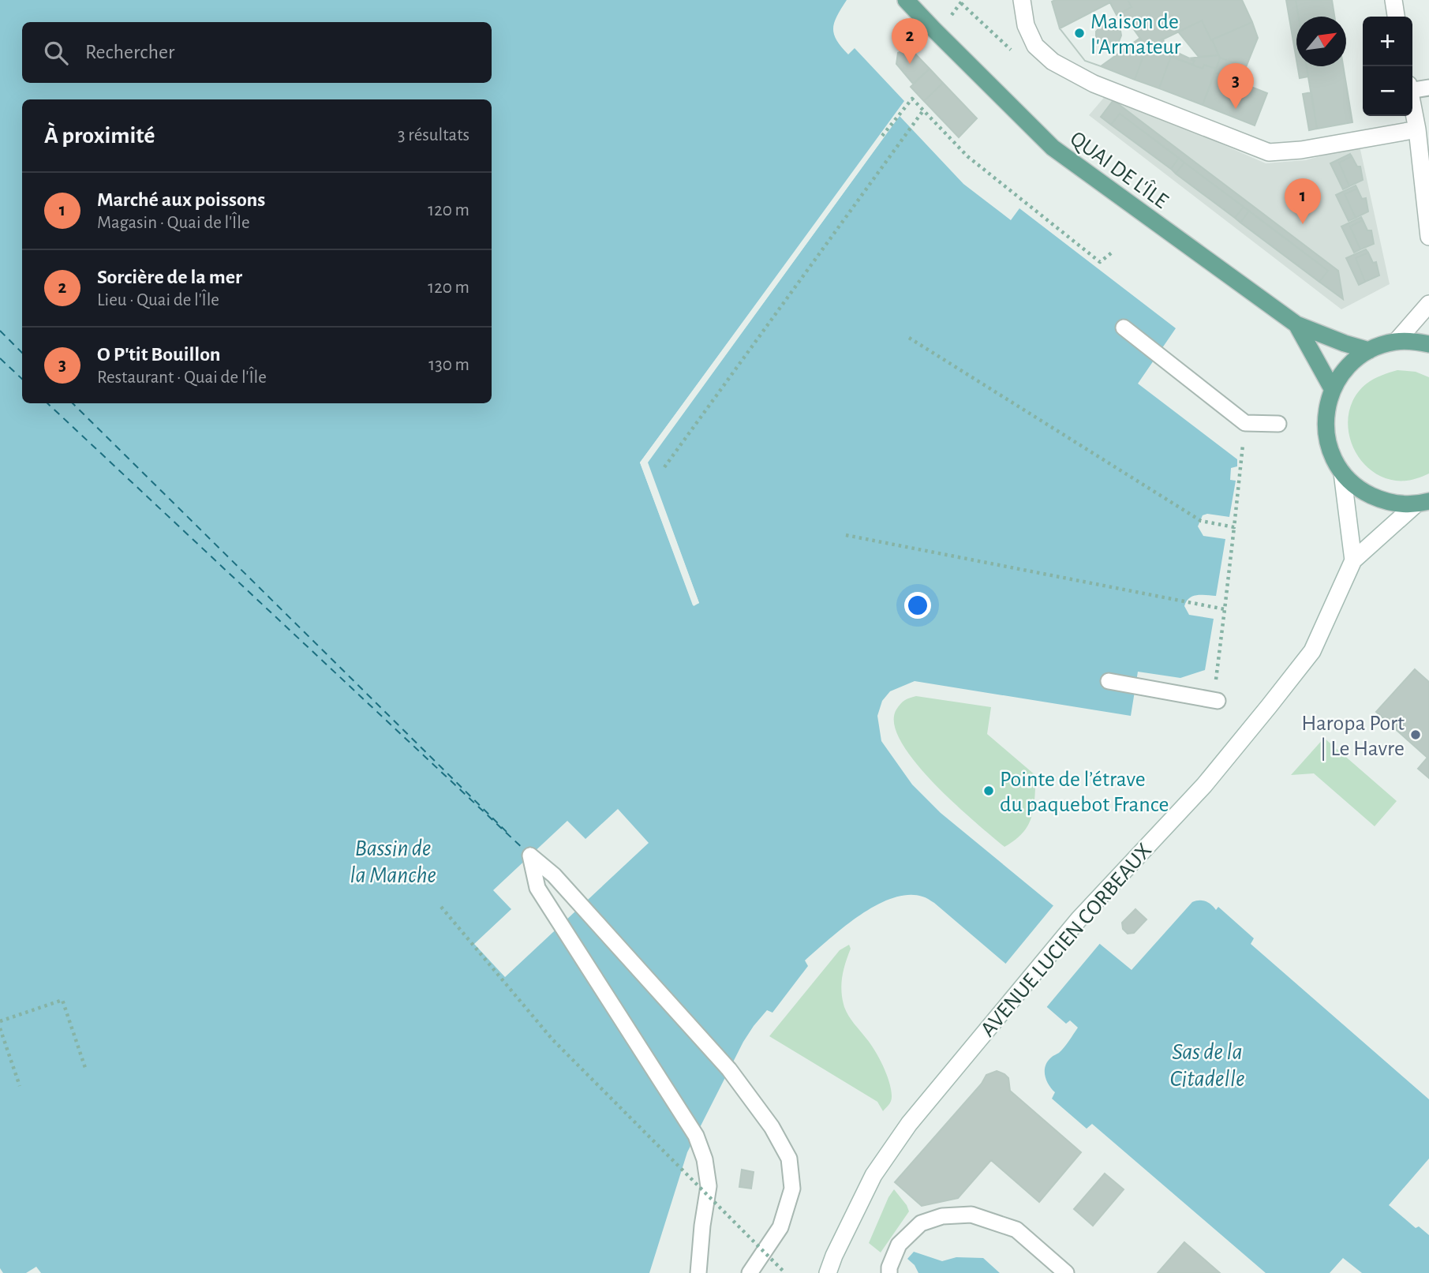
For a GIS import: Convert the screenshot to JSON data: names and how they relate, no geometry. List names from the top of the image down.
{
  "streets": {
    "main road": ["QUAI DE L'ÎLE", "AVENUE LUCIEN CORBEAUX"]
  },
  "water": ["Bassin de la Manche", "Sas de la Citadelle"],
  "places": ["Maison de l'Armateur", "Haropa Port | Le Havre", "Pointe de l’étrave du paquebot France"],
  "north": "top right",
  "page": {
    "map_buttons": ["+", "−"],
    "pins": ["2", "3", "1"],
    "search": "Rechercher",
    "heading": ["À proximité", "3 résultats"],
    "list": [
      {
        "mark": "1",
        "name": "Marché aux poissons",
        "note": "Magasin · Quai de l'Île",
        "value": "120 m"
      },
      {
        "mark": "2",
        "name": "Sorcière de la mer",
        "note": "Lieu · Quai de l'Île",
        "value": "120 m"
      },
      {
        "mark": "3",
        "name": "O P'tit Bouillon",
        "note": "Restaurant · Quai de l'Île",
        "value": "130 m"
      }
    ]
  }
}
